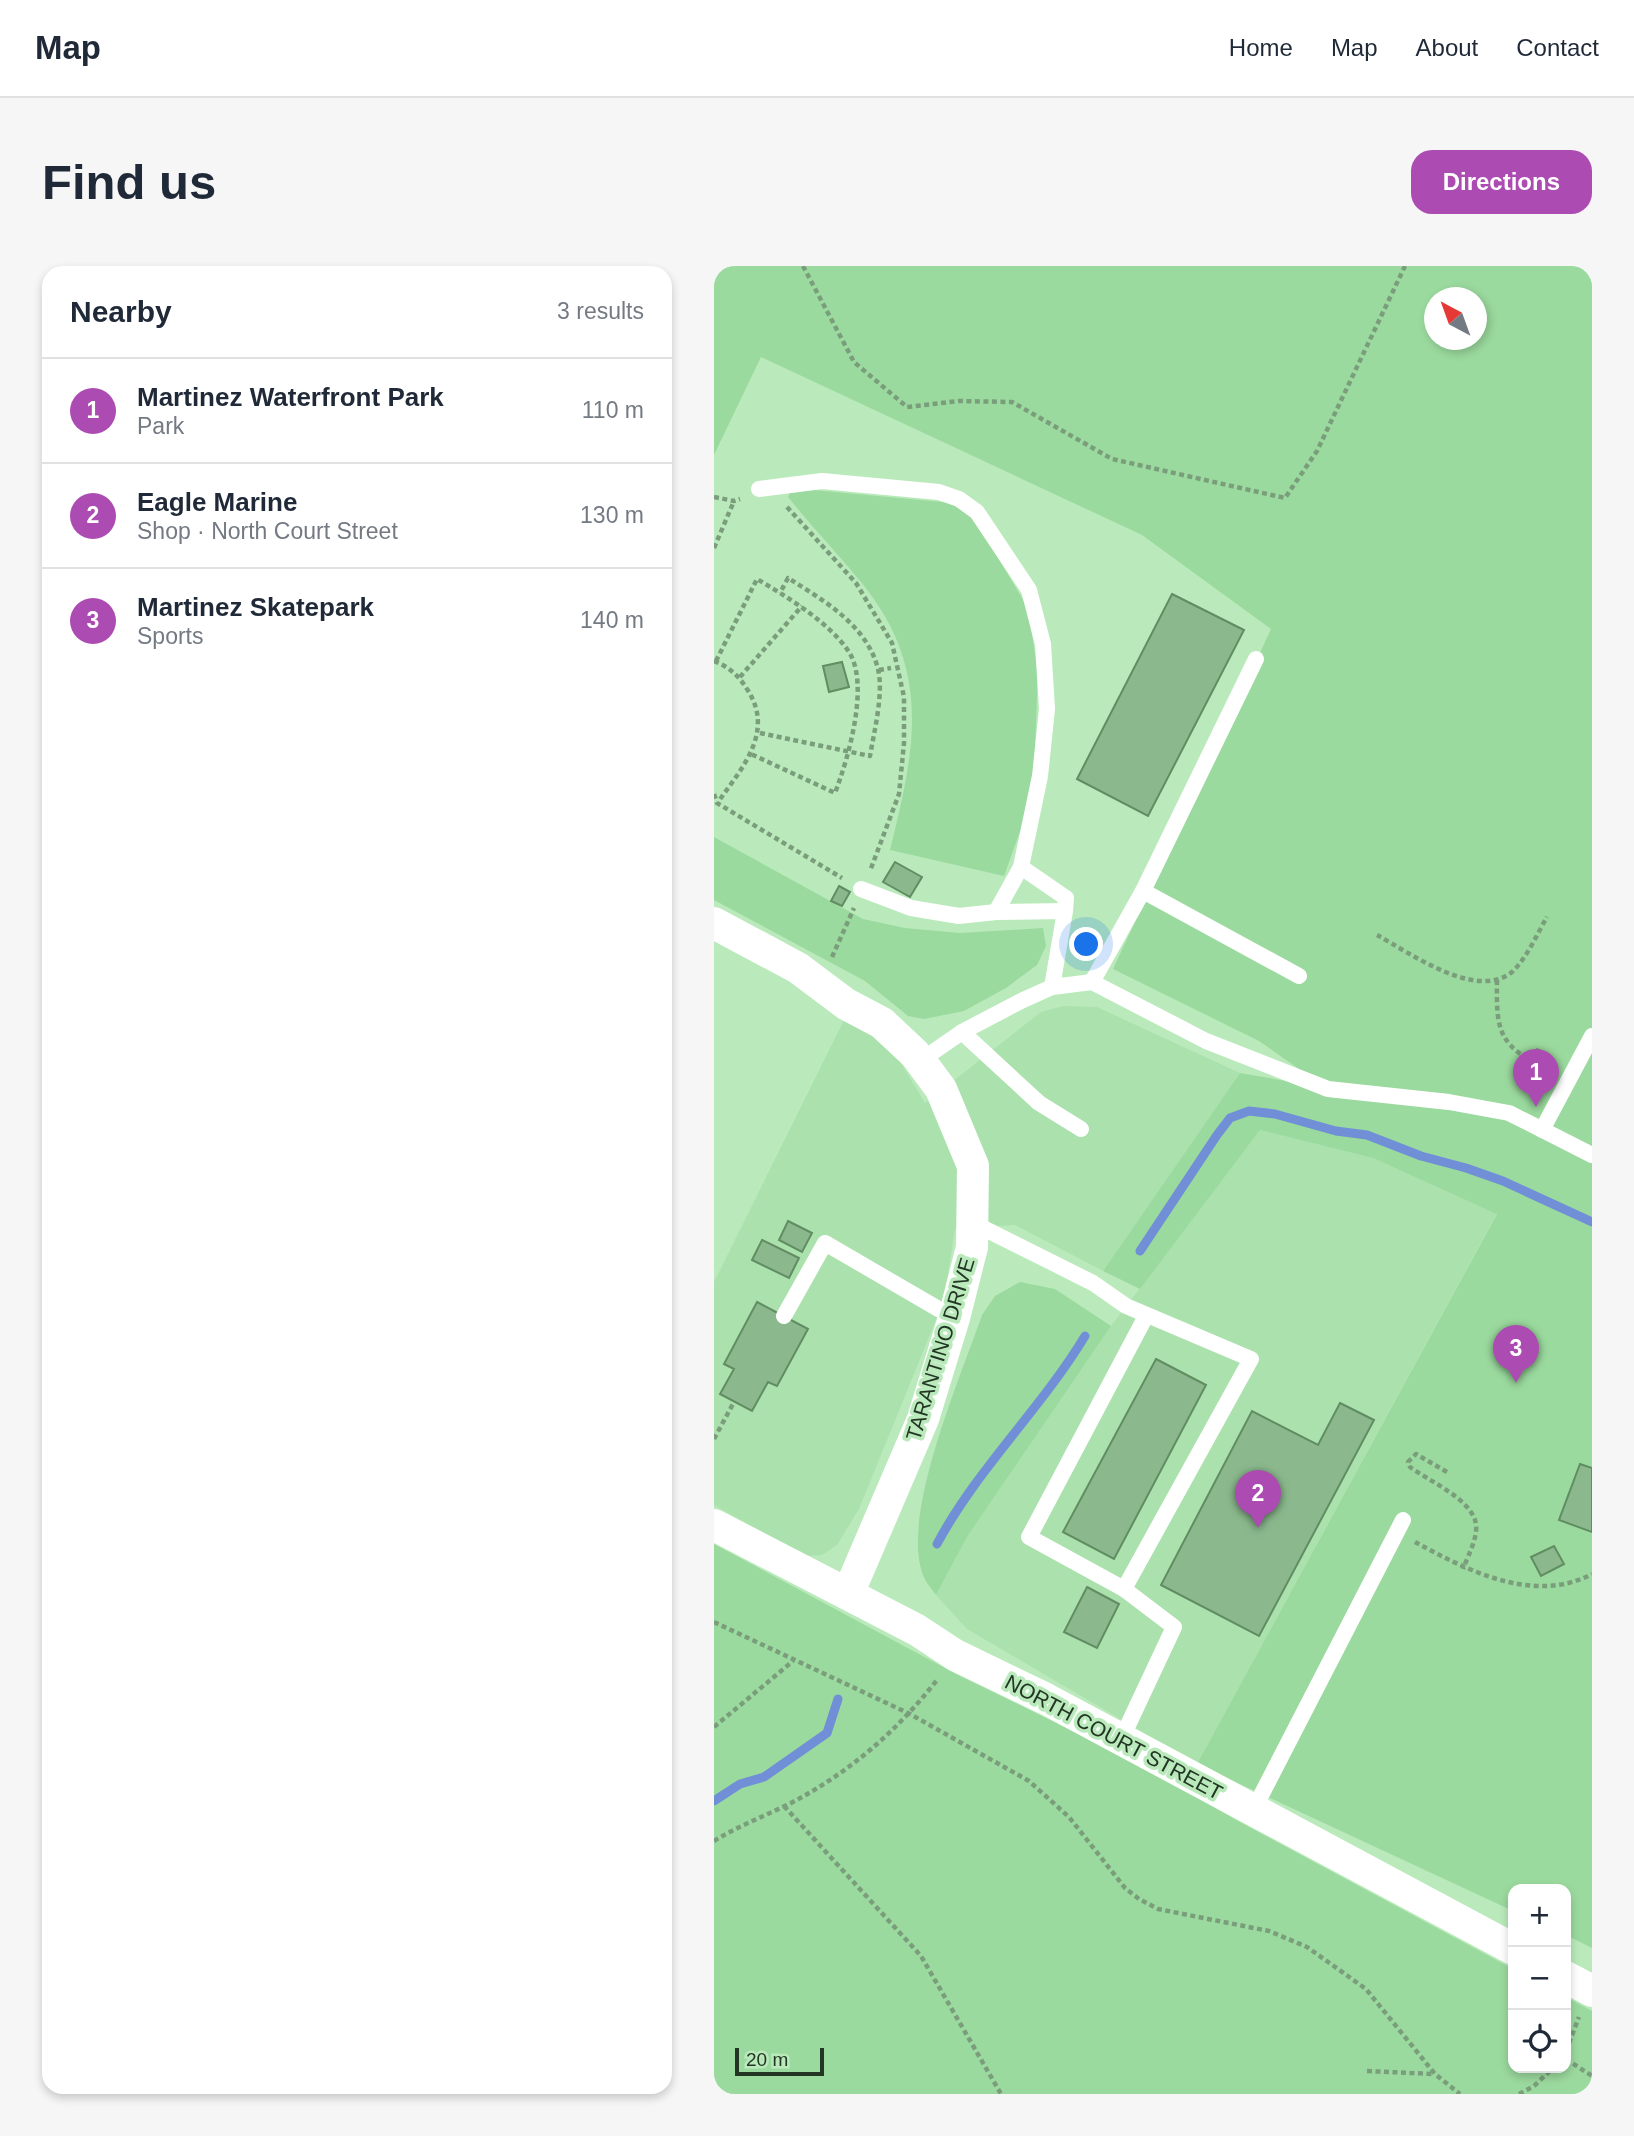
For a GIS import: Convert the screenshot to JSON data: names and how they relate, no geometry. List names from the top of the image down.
{
  "streets": {
    "street": ["TARANTINO DRIVE", "NORTH COURT STREET"]
  },
  "crossings": [
    ["TARANTINO DRIVE", "NORTH COURT STREET"]
  ],
  "scale_bar": "20 m",
  "north": "top left",
  "page": {
    "header": "Map",
    "nav": [
      "Home",
      "Map",
      "About",
      "Contact"
    ],
    "buttons": "Directions",
    "title": "Find us",
    "heading": ["Nearby", "3 results"],
    "list": [
      {
        "mark": "1",
        "name": "Martinez Waterfront Park",
        "note": "Park",
        "value": "110 m"
      },
      {
        "mark": "2",
        "name": "Eagle Marine",
        "note": "Shop · North Court Street",
        "value": "130 m"
      },
      {
        "mark": "3",
        "name": "Martinez Skatepark",
        "note": "Sports",
        "value": "140 m"
      }
    ],
    "pins": ["1", "3", "2"],
    "map_buttons": ["+", "−"],
    "scale": "20 m"
  }
}
